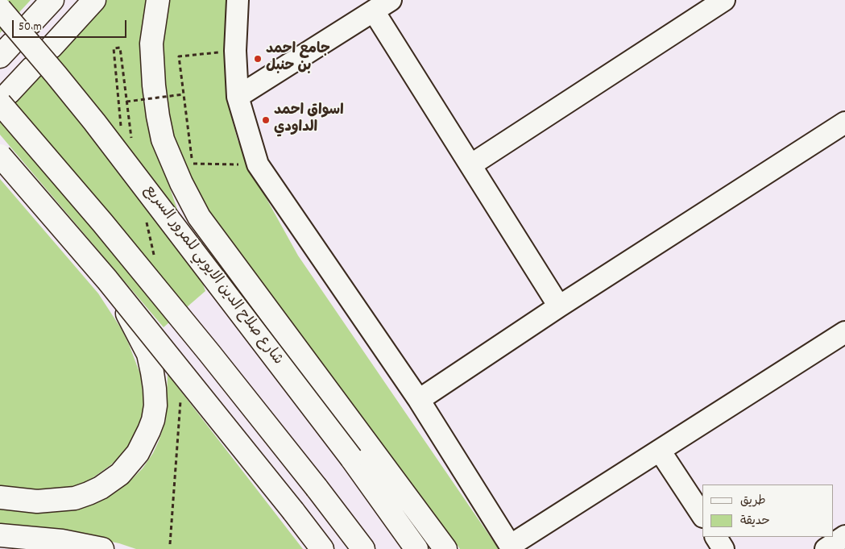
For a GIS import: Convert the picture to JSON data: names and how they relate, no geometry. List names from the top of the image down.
{
  "streets": {
    "highway": ["شارع صلاح الدين الايوبي للمرور السريع"]
  },
  "places": ["جامع احمد بن حنبل", "اسواق احمد الداودي"],
  "legend": ["طريق", "حديقة"],
  "scale_bar": "50 m"
}
